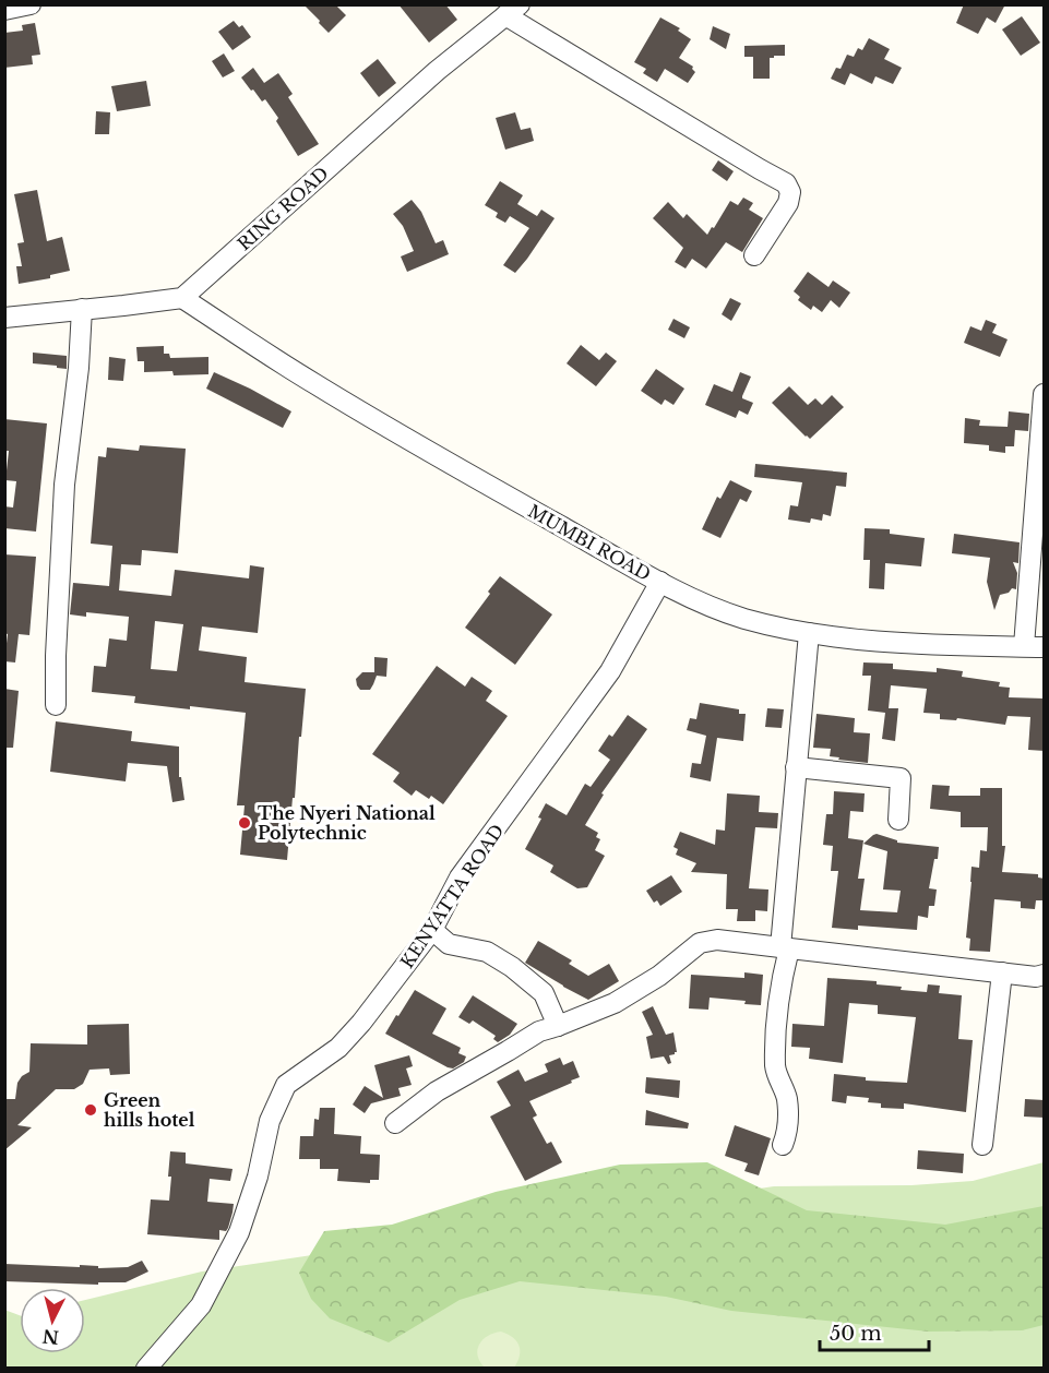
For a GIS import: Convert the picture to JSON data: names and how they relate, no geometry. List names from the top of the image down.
{
  "streets": {
    "street": ["RING ROAD", "MUMBI ROAD", "KENYATTA ROAD"]
  },
  "crossings": [
    ["RING ROAD", "MUMBI ROAD"],
    ["MUMBI ROAD", "KENYATTA ROAD"]
  ],
  "places": ["The Nyeri National Polytechnic", "Green hills hotel"],
  "scale_bar": "50 m",
  "north": "bottom"
}
